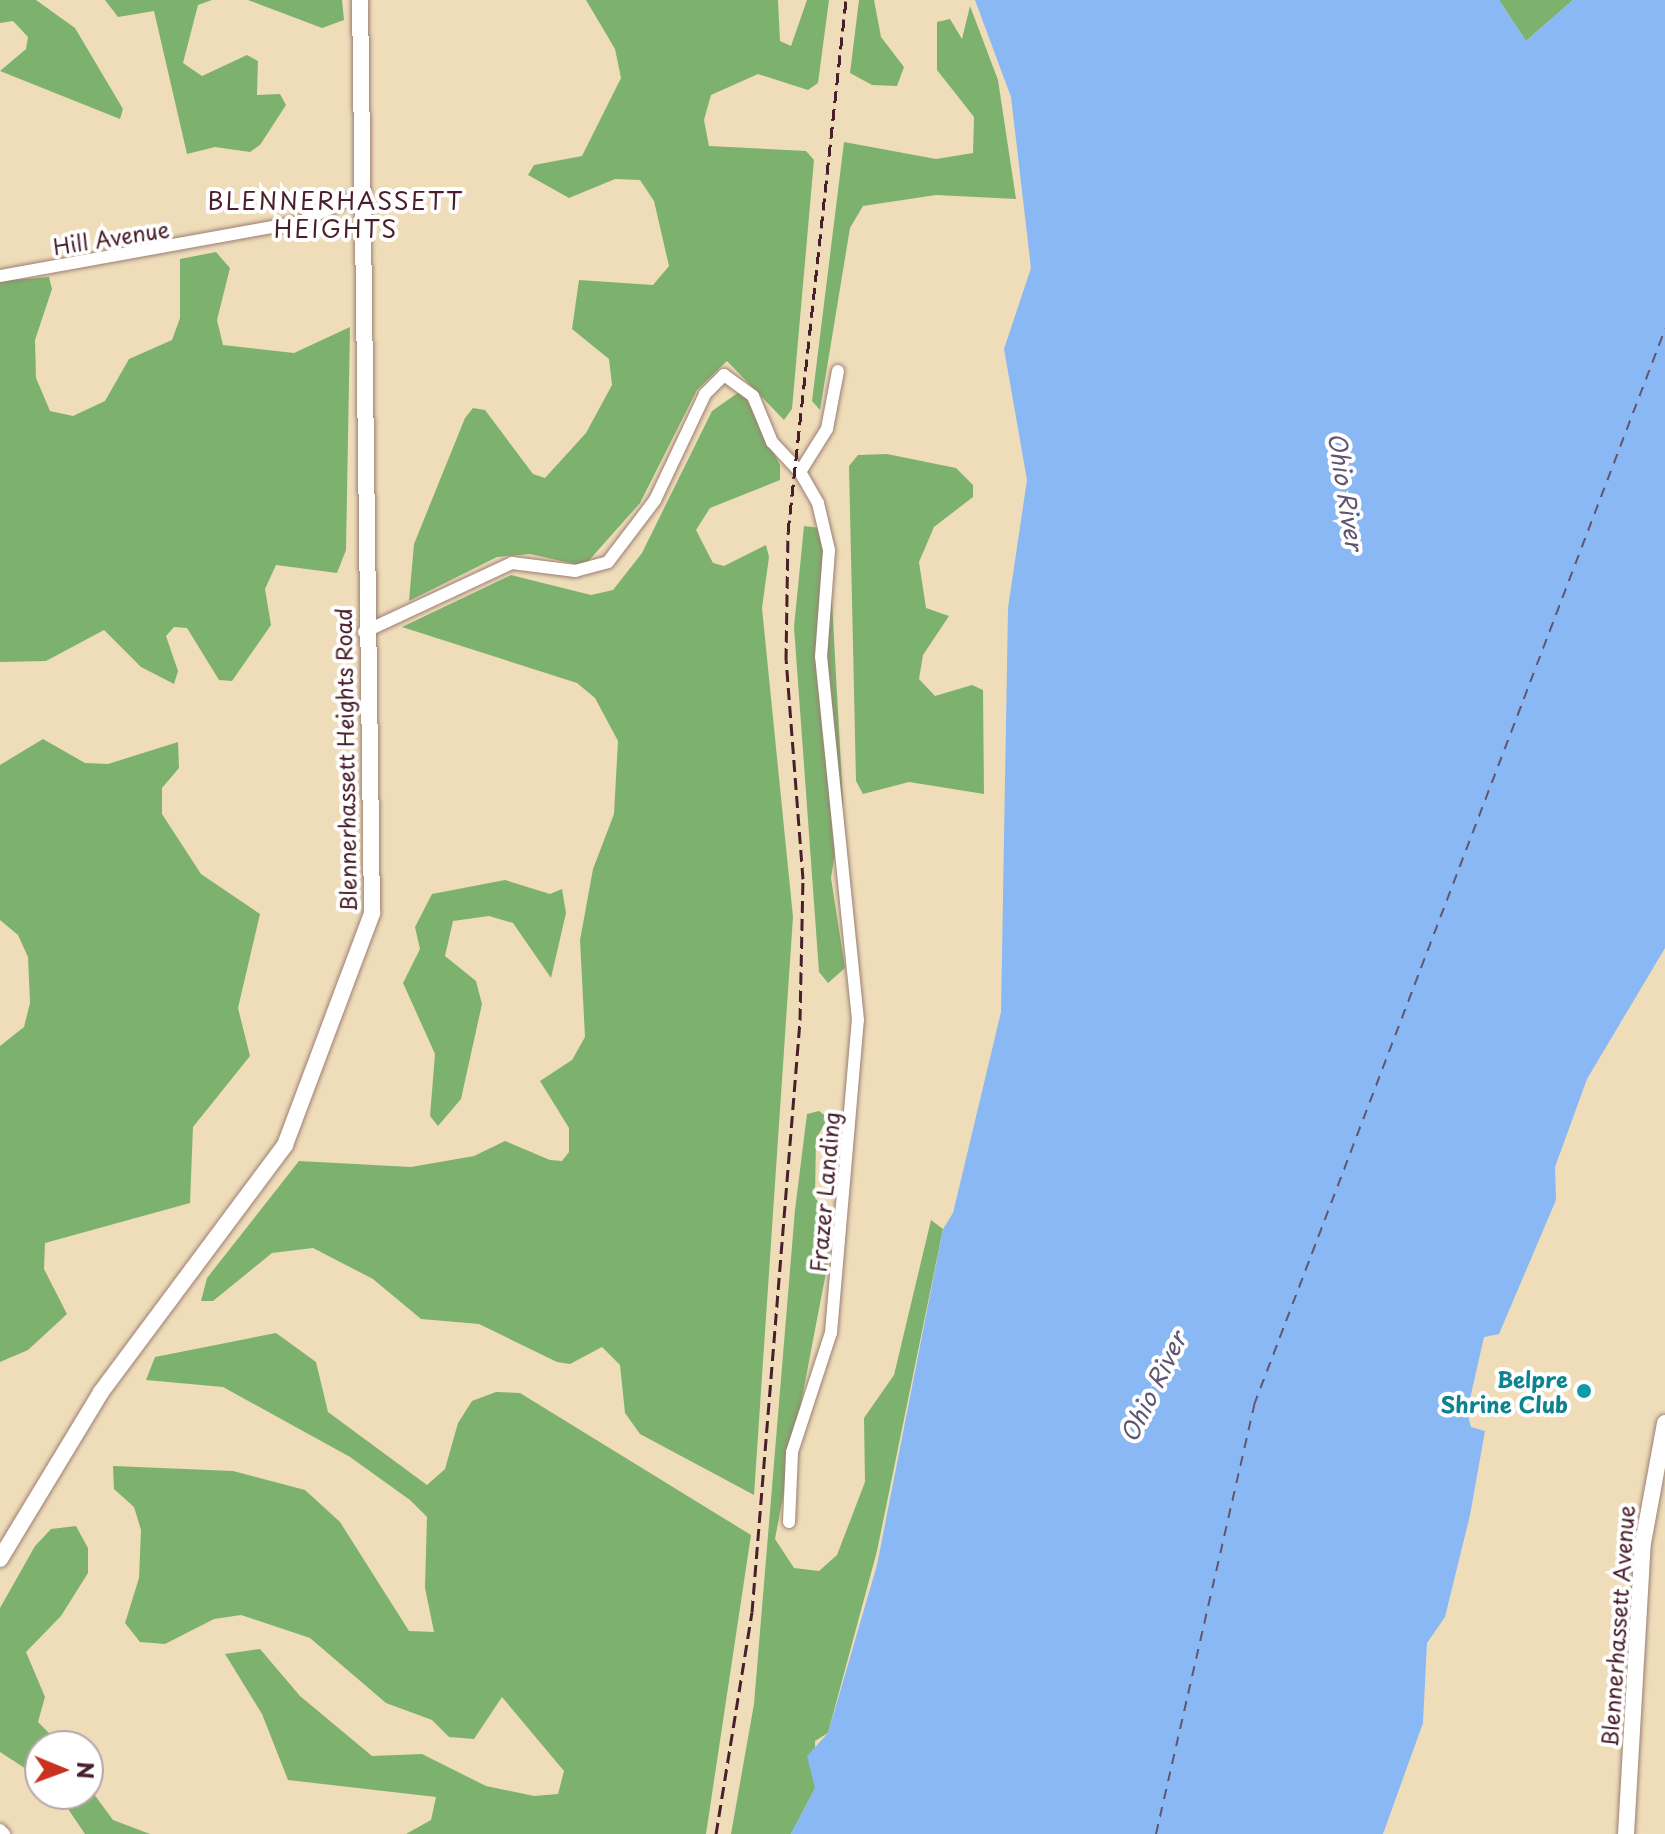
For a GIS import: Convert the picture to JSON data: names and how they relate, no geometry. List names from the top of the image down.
{
  "streets": {
    "street": [
      "Hill Avenue",
      "Blennerhassett Heights Road",
      "Frazer Landing",
      "Blennerhassett Avenue"
    ]
  },
  "crossings": [
    ["Hill Avenue", "Blennerhassett Heights Road"],
    ["Blennerhassett Heights Road", "Frazer Landing"]
  ],
  "districts": ["BLENNERHASSETT HEIGHTS"],
  "water": ["Ohio River"],
  "places": ["Belpre Shrine Club"],
  "north": "right"
}
